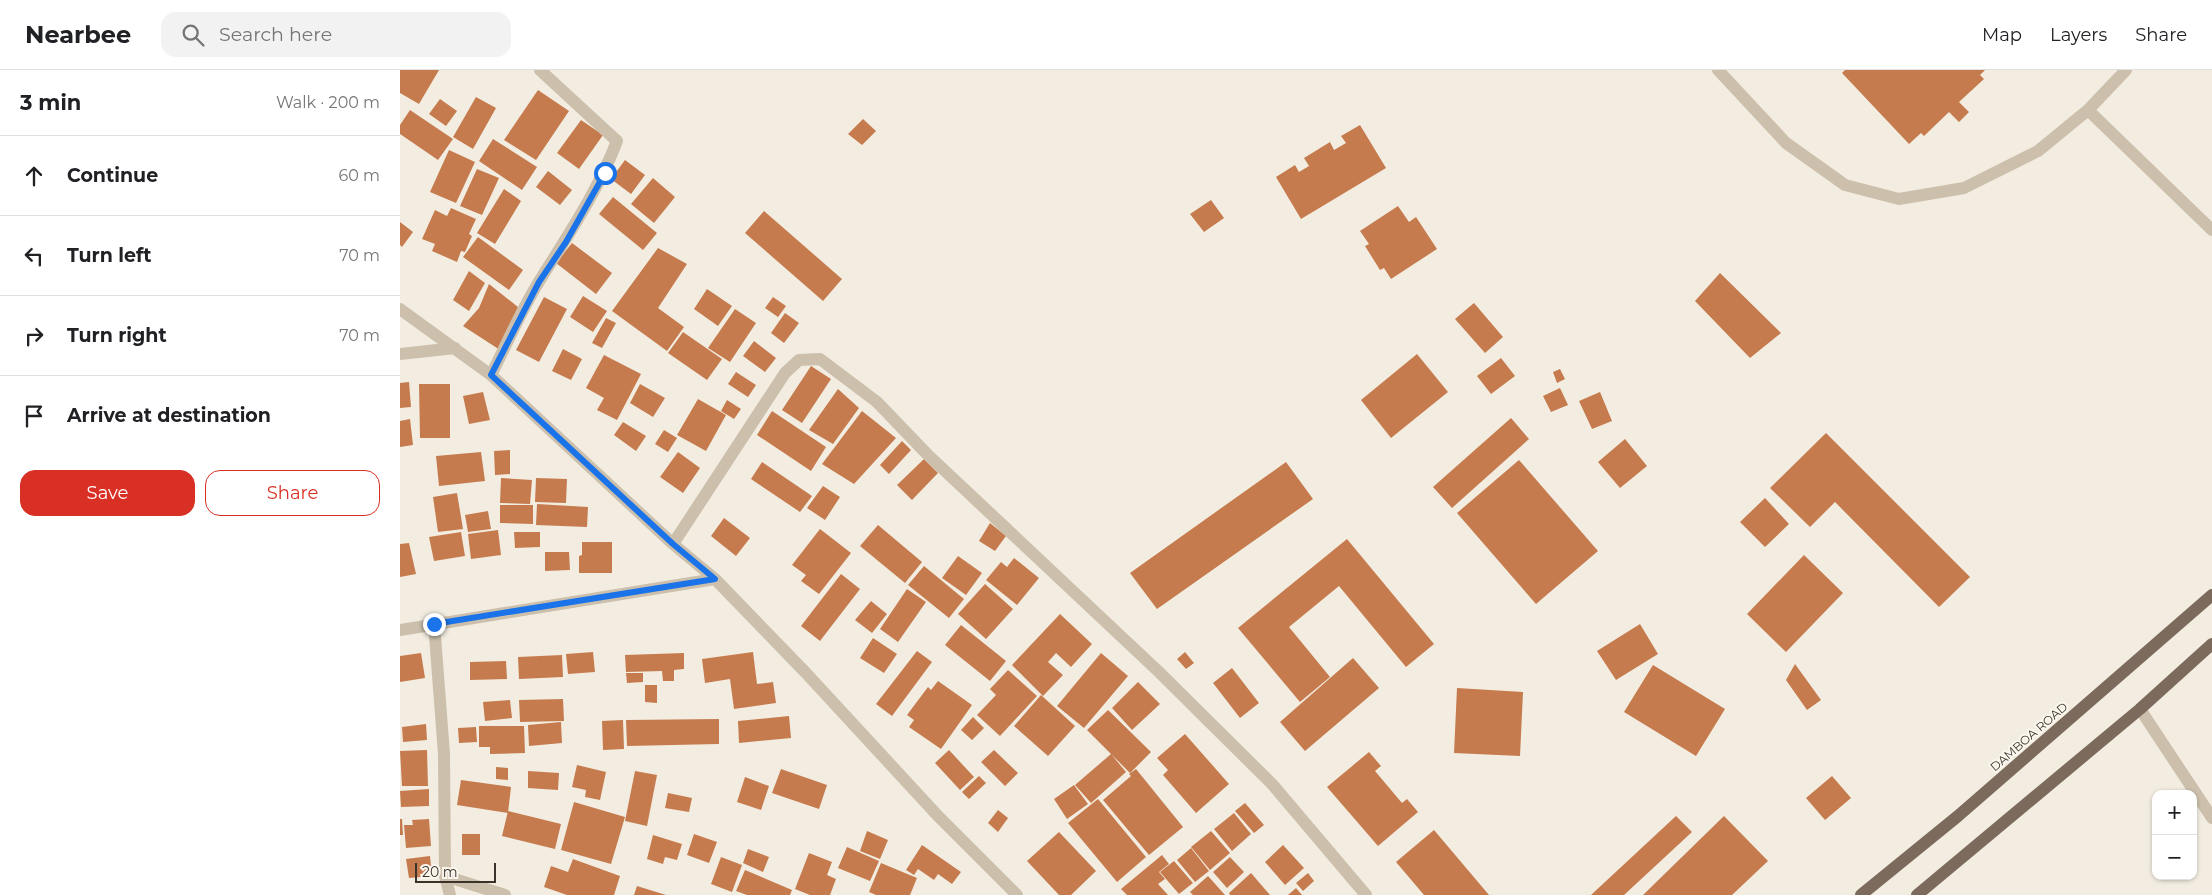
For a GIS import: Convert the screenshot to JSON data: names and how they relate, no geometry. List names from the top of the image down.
{
  "streets": {
    "main road": ["DAMBOA ROAD"]
  },
  "scale_bar": "20 m",
  "page": {
    "header": "Nearbee",
    "search": "Search here",
    "nav": ["Map", "Layers", "Share"],
    "heading": ["3 min", "Walk · 200 m"],
    "list": [
      ["Continue", "60 m"],
      ["Turn left", "70 m"],
      ["Turn right", "70 m"],
      "Arrive at destination"
    ],
    "buttons": ["Save", "Share"],
    "map_buttons": ["+", "−"],
    "scale": "20 m"
  }
}
